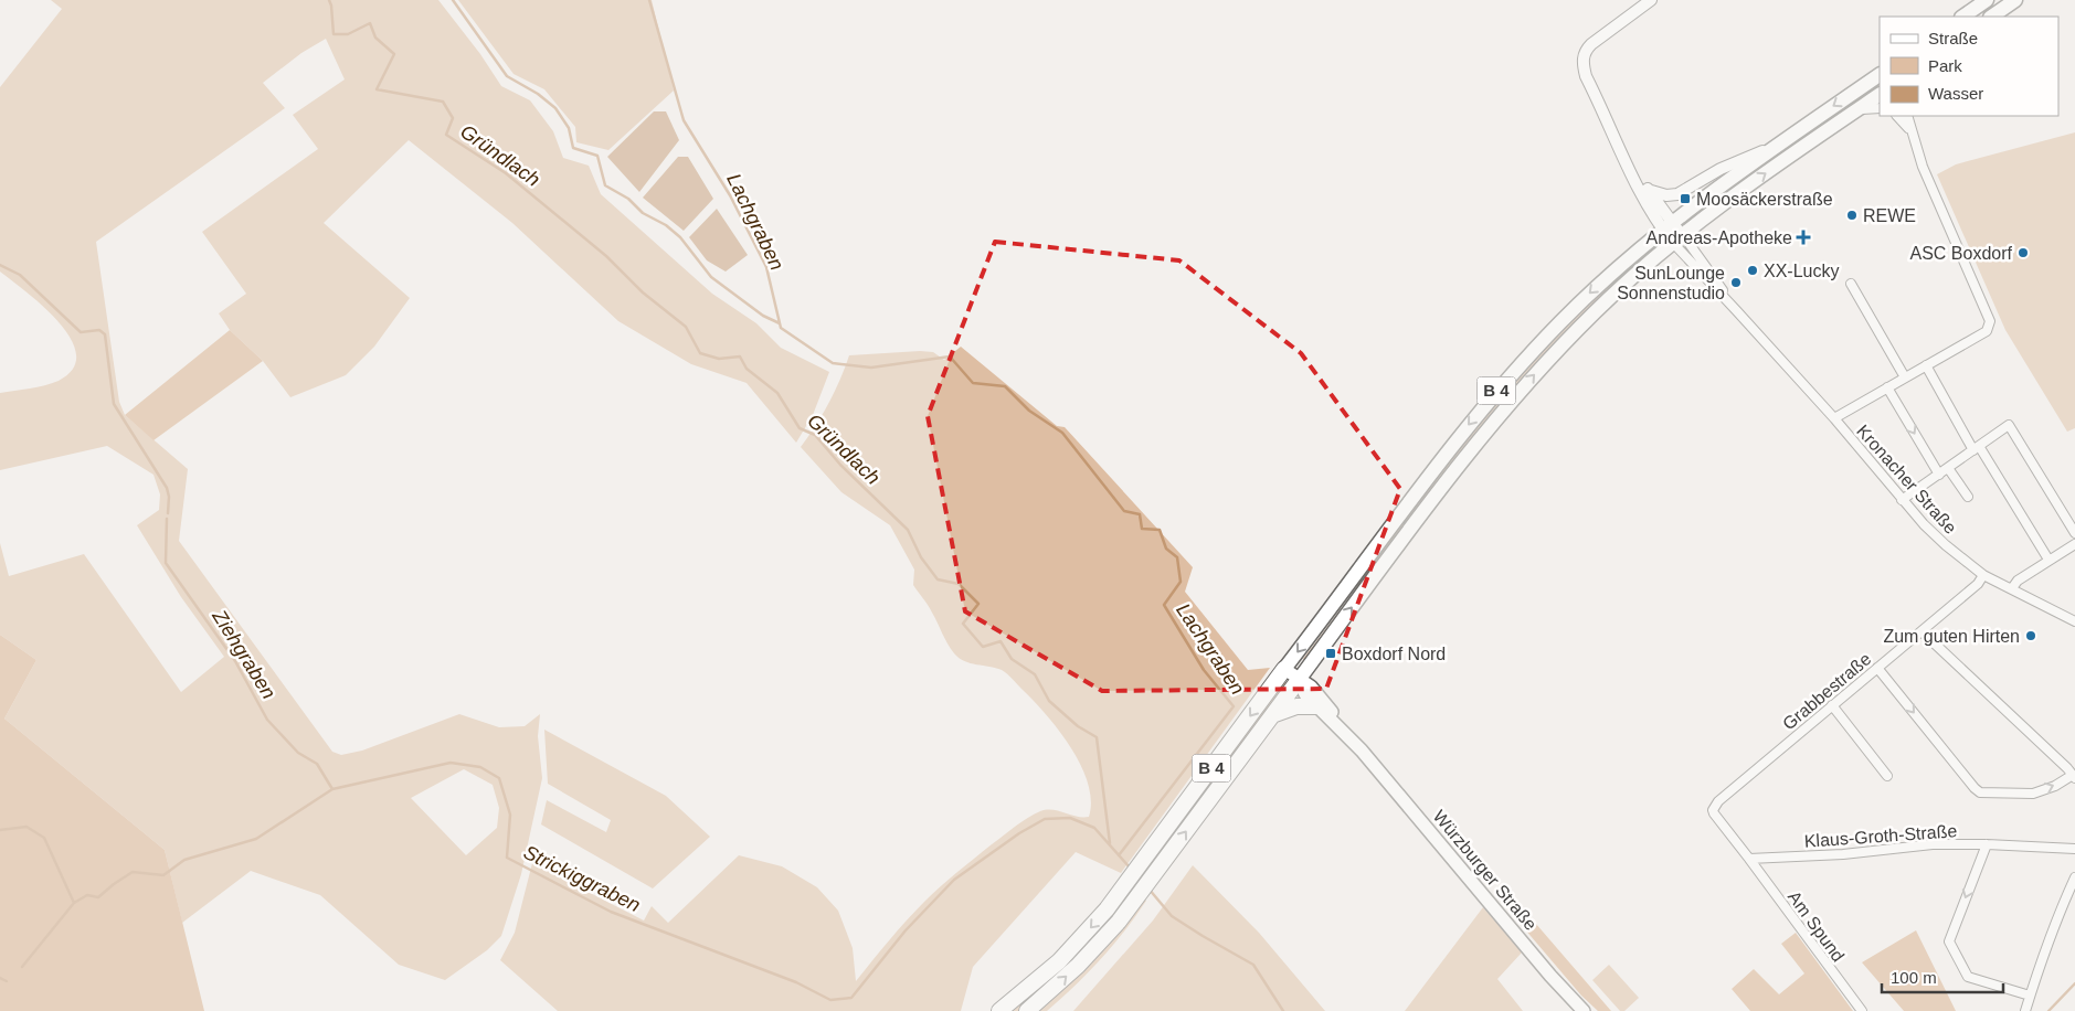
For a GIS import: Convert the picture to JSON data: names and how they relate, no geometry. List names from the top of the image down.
{
  "streets": {
    "highway": ["B 4"],
    "main road": ["Würzburger Straße"],
    "street": [
      "Kronacher Straße",
      "Grabbestraße",
      "Klaus-Groth-Straße",
      "Am Spund"
    ]
  },
  "crossings": [
    ["B 4", "Kronacher Straße"],
    ["B 4", "Würzburger Straße"],
    ["Kronacher Straße", "Grabbestraße"],
    ["Grabbestraße", "Klaus-Groth-Straße"],
    ["Grabbestraße", "Am Spund"],
    ["Klaus-Groth-Straße", "Am Spund"]
  ],
  "water": [
    "Gründlach",
    "Lachgraben",
    "Ziehgraben",
    "Strickiggraben"
  ],
  "places": {
    "transit": ["Moosäckerstraße", "Boxdorf Nord"],
    "other": [
      "REWE",
      "ASC Boxdorf",
      "XX-Lucky",
      "SunLounge Sonnenstudio",
      "Zum guten Hirten"
    ],
    "health": ["Andreas-Apotheke"]
  },
  "legend": ["Straße", "Park", "Wasser"],
  "scale_bar": "100 m"
}
